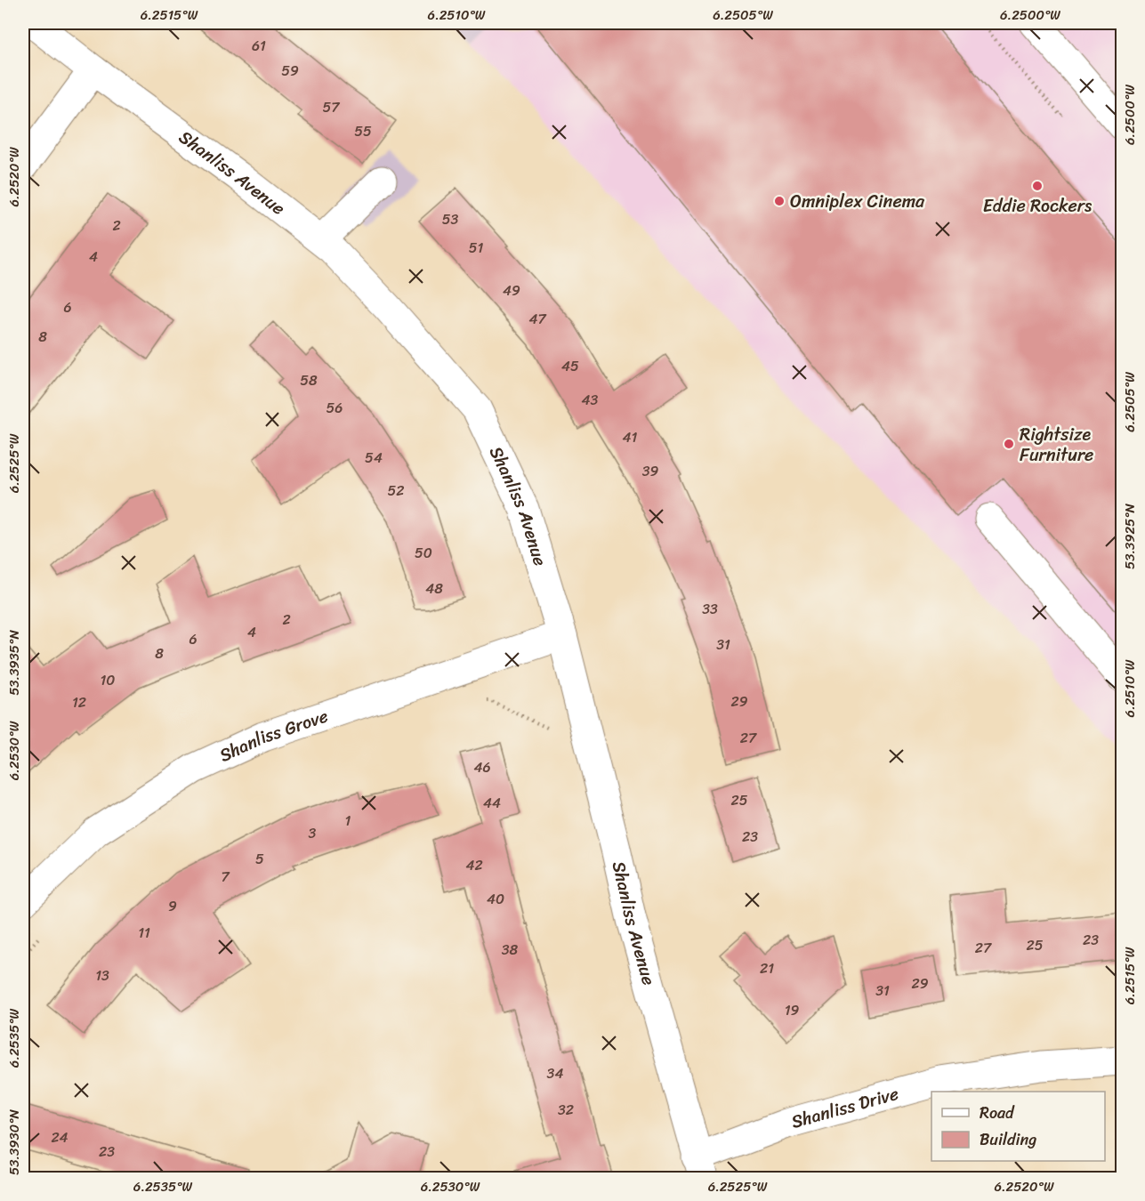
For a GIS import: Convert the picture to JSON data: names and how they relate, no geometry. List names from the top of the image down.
{
  "streets": {
    "street": ["Shanliss Avenue", "Shanliss Grove", "Shanliss Drive"]
  },
  "crossings": [
    ["Shanliss Avenue", "Shanliss Grove"],
    ["Shanliss Avenue", "Shanliss Drive"]
  ],
  "places": ["Eddie Rockers", "Omniplex Cinema", "Rightsize Furniture"],
  "house_numbers": [
    "61",
    "59",
    "57",
    "55",
    "53",
    "2",
    "51",
    "4",
    "49",
    "6",
    "47",
    "8",
    "45",
    "58",
    "43",
    "56",
    "41",
    "54",
    "39",
    "52",
    "50",
    "48",
    "33",
    "2",
    "4",
    "6",
    "31",
    "8",
    "10",
    "29",
    "12",
    "27",
    "46",
    "25",
    "44",
    "1",
    "3",
    "23",
    "5",
    "42",
    "7",
    "40",
    "9",
    "11",
    "23",
    "25",
    "27",
    "38",
    "21",
    "13",
    "29",
    "31",
    "19",
    "34",
    "32",
    "24",
    "23"
  ],
  "legend": ["Road", "Building"],
  "coordinates": [
    "6.2515°W",
    "6.2510°W",
    "6.2505°W",
    "6.2500°W",
    "6.2520°W",
    "6.2525°W",
    "53.3925°N",
    "53.3935°N",
    "6.2530°W",
    "6.2535°W",
    "53.3930°N"
  ]
}
